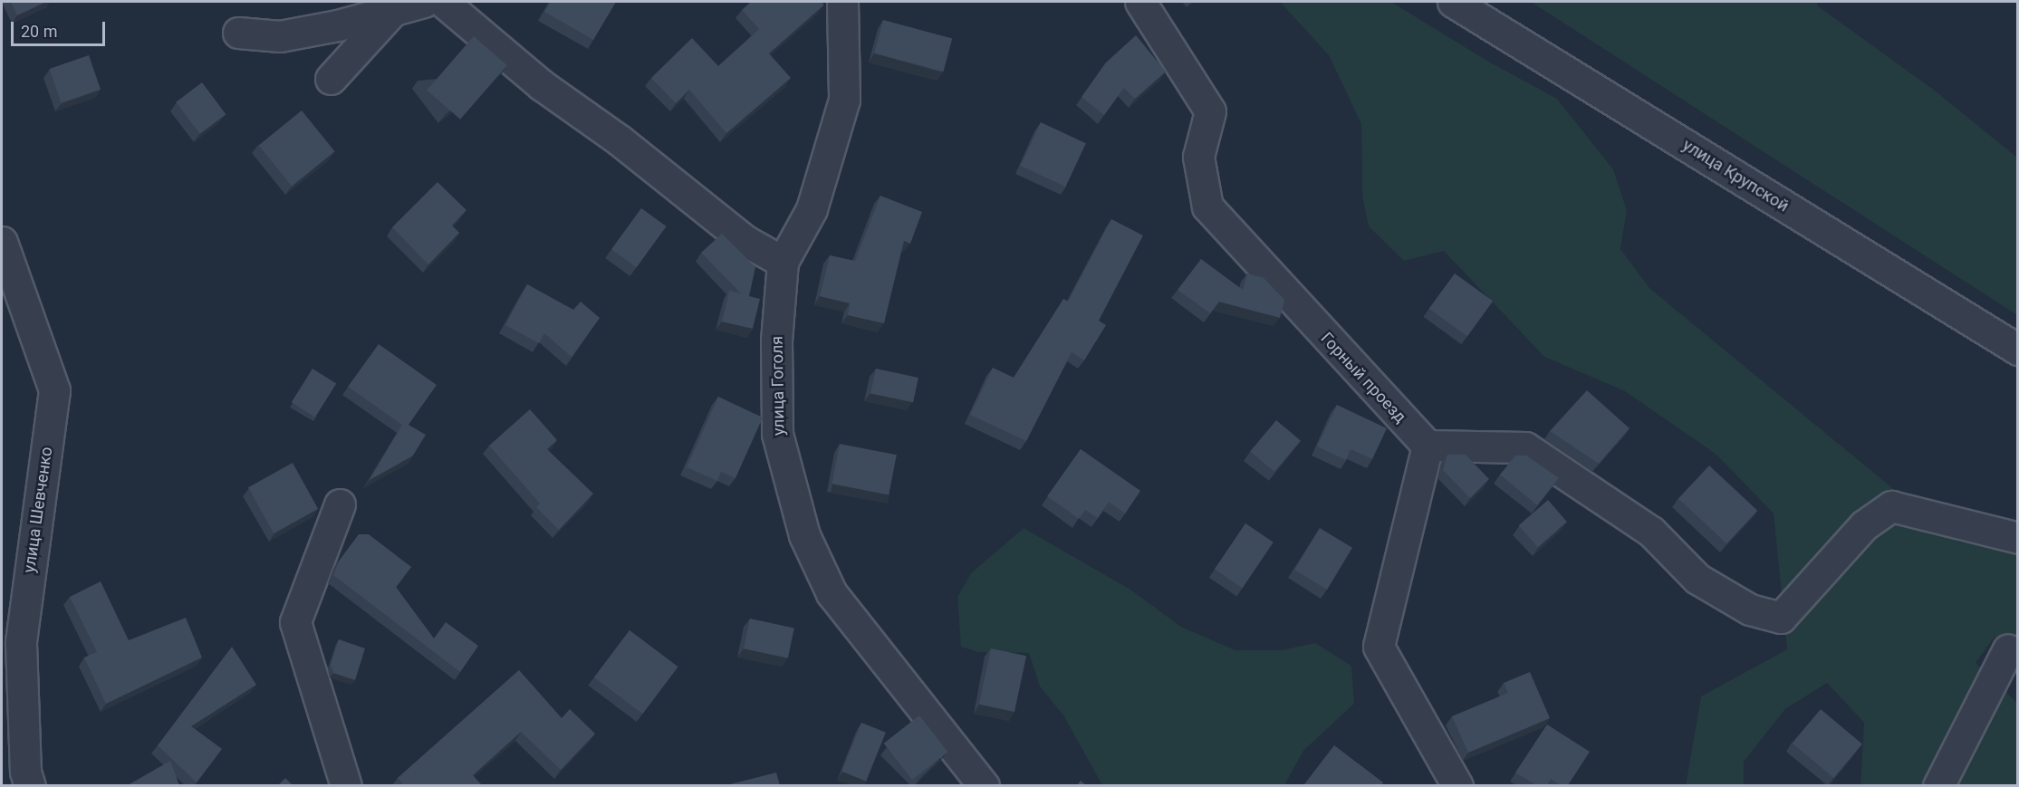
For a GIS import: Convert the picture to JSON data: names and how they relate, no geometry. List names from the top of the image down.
{
  "streets": {
    "street": [
      "улица Крупской",
      "Горный проезд",
      "улица Гоголя",
      "улица Шевченко"
    ]
  },
  "scale_bar": "20 m"
}
